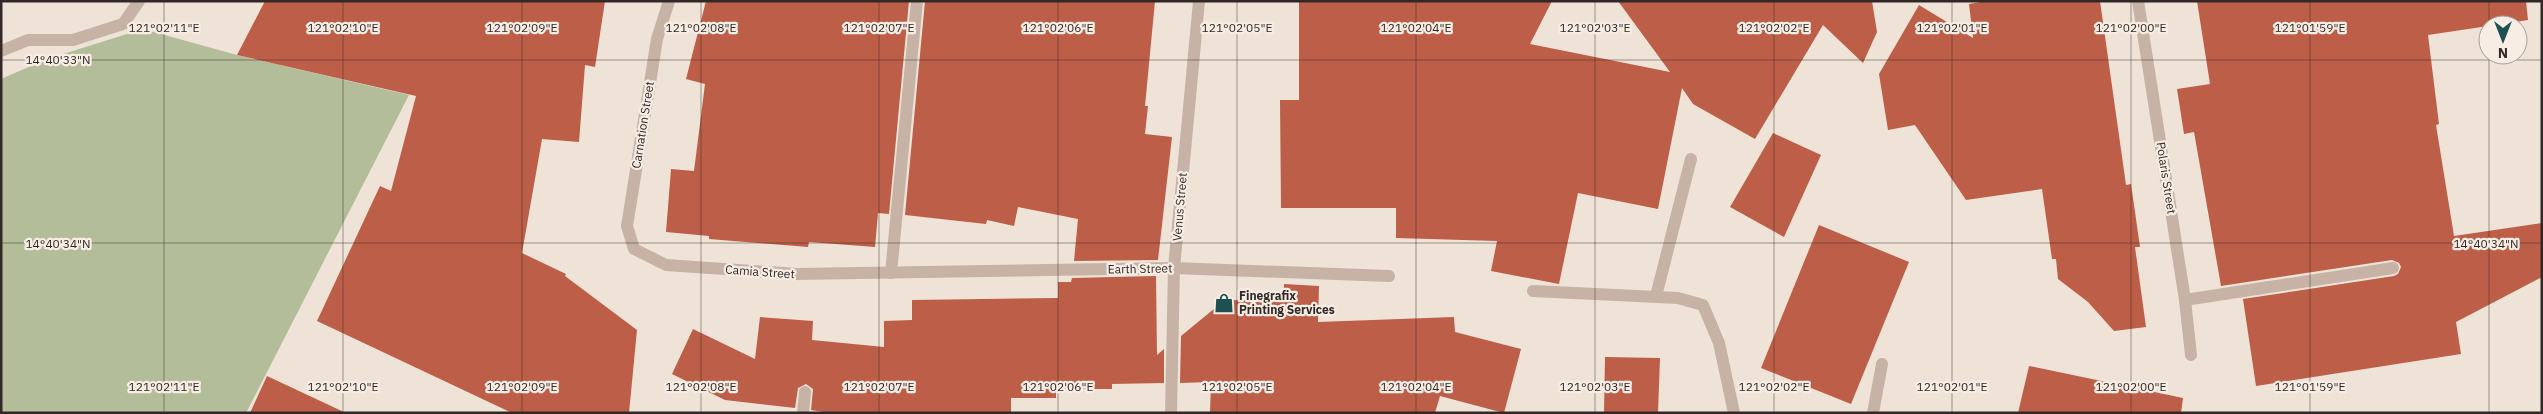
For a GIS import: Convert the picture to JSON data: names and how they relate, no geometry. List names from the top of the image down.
{
  "streets": {
    "street": [
      "Carnation Street",
      "Polaris Street",
      "Venus Street",
      "Earth Street",
      "Camia Street"
    ]
  },
  "crossings": [
    ["Carnation Street", "Camia Street"],
    ["Venus Street", "Earth Street"],
    ["Earth Street", "Camia Street"]
  ],
  "places": {
    "shop": ["Finegrafix Printing Services"]
  },
  "north": "bottom",
  "coordinates": [
    "121°02'11\"E",
    "121°02'10\"E",
    "121°02'09\"E",
    "121°02'08\"E",
    "121°02'07\"E",
    "121°02'06\"E",
    "121°02'05\"E",
    "121°02'04\"E",
    "121°02'03\"E",
    "121°02'02\"E",
    "121°02'01\"E",
    "121°02'00\"E",
    "121°01'59\"E",
    "14°40'33\"N",
    "14°40'34\"N"
  ]
}
